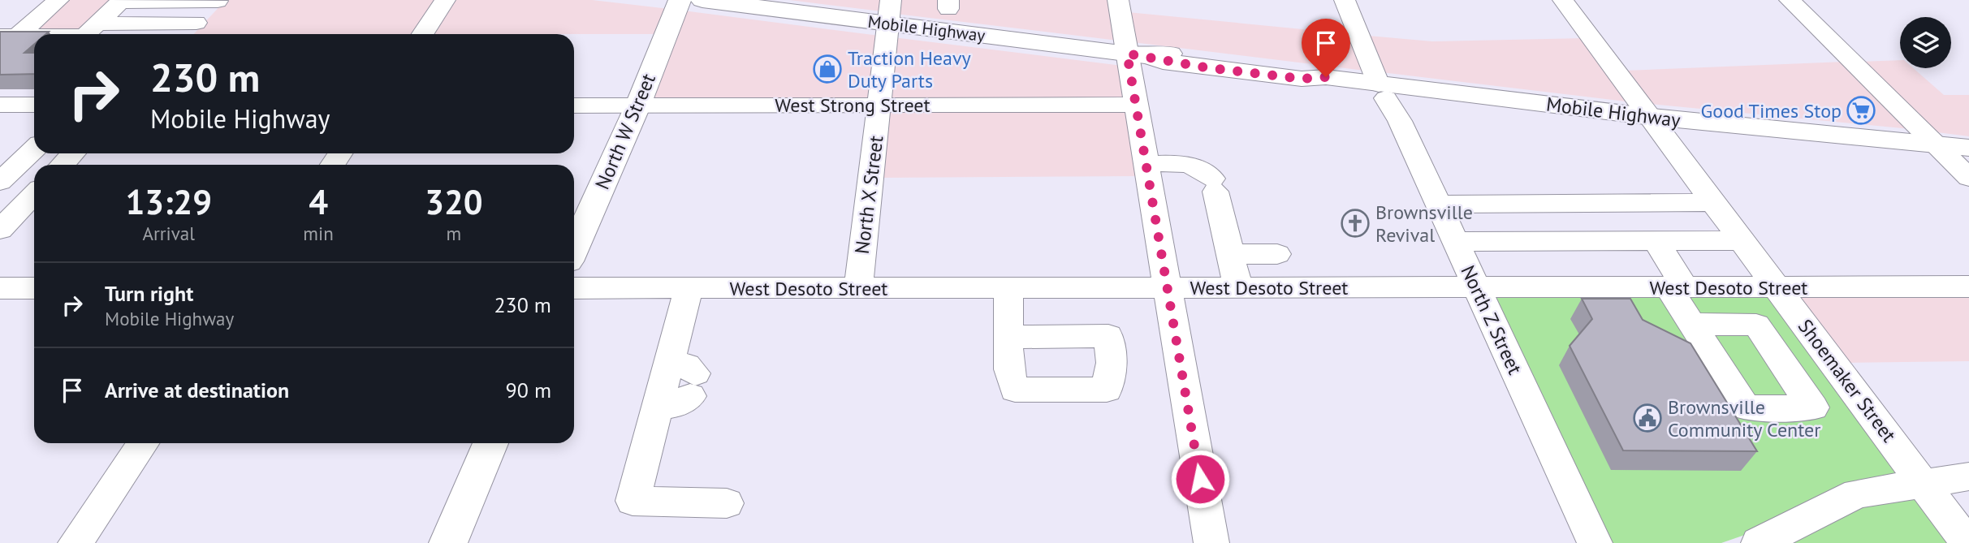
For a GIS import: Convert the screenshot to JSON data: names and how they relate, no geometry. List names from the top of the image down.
{
  "streets": {
    "main road": ["Mobile Highway", "North W Street"],
    "street": [
      "West Strong Street",
      "North X Street",
      "West Desoto Street",
      "North Z Street",
      "Shoemaker Street"
    ]
  },
  "crossings": [
    ["Mobile Highway", "North X Street"],
    ["Mobile Highway", "North Z Street"],
    ["Mobile Highway", "Shoemaker Street"],
    ["West Strong Street", "North W Street"],
    ["West Strong Street", "North X Street"],
    ["North X Street", "West Desoto Street"],
    ["West Desoto Street", "North Z Street"],
    ["West Desoto Street", "Shoemaker Street"]
  ],
  "places": {
    "shop": ["Traction Heavy Duty Parts"],
    "supermarket": ["Good Times Stop"],
    "church": ["Brownsville Revival"],
    "public building": ["Brownsville Community Center"]
  },
  "page": {
    "turn": ["230 m", "Mobile Highway"],
    "eta": [
      "13:29",
      "Arrival",
      "4",
      "min",
      "320",
      "m"
    ],
    "list": [
      {
        "name": "Turn right",
        "note": "Mobile Highway",
        "value": "230 m"
      },
      {
        "name": "Arrive at destination",
        "value": "90 m"
      }
    ]
  }
}
